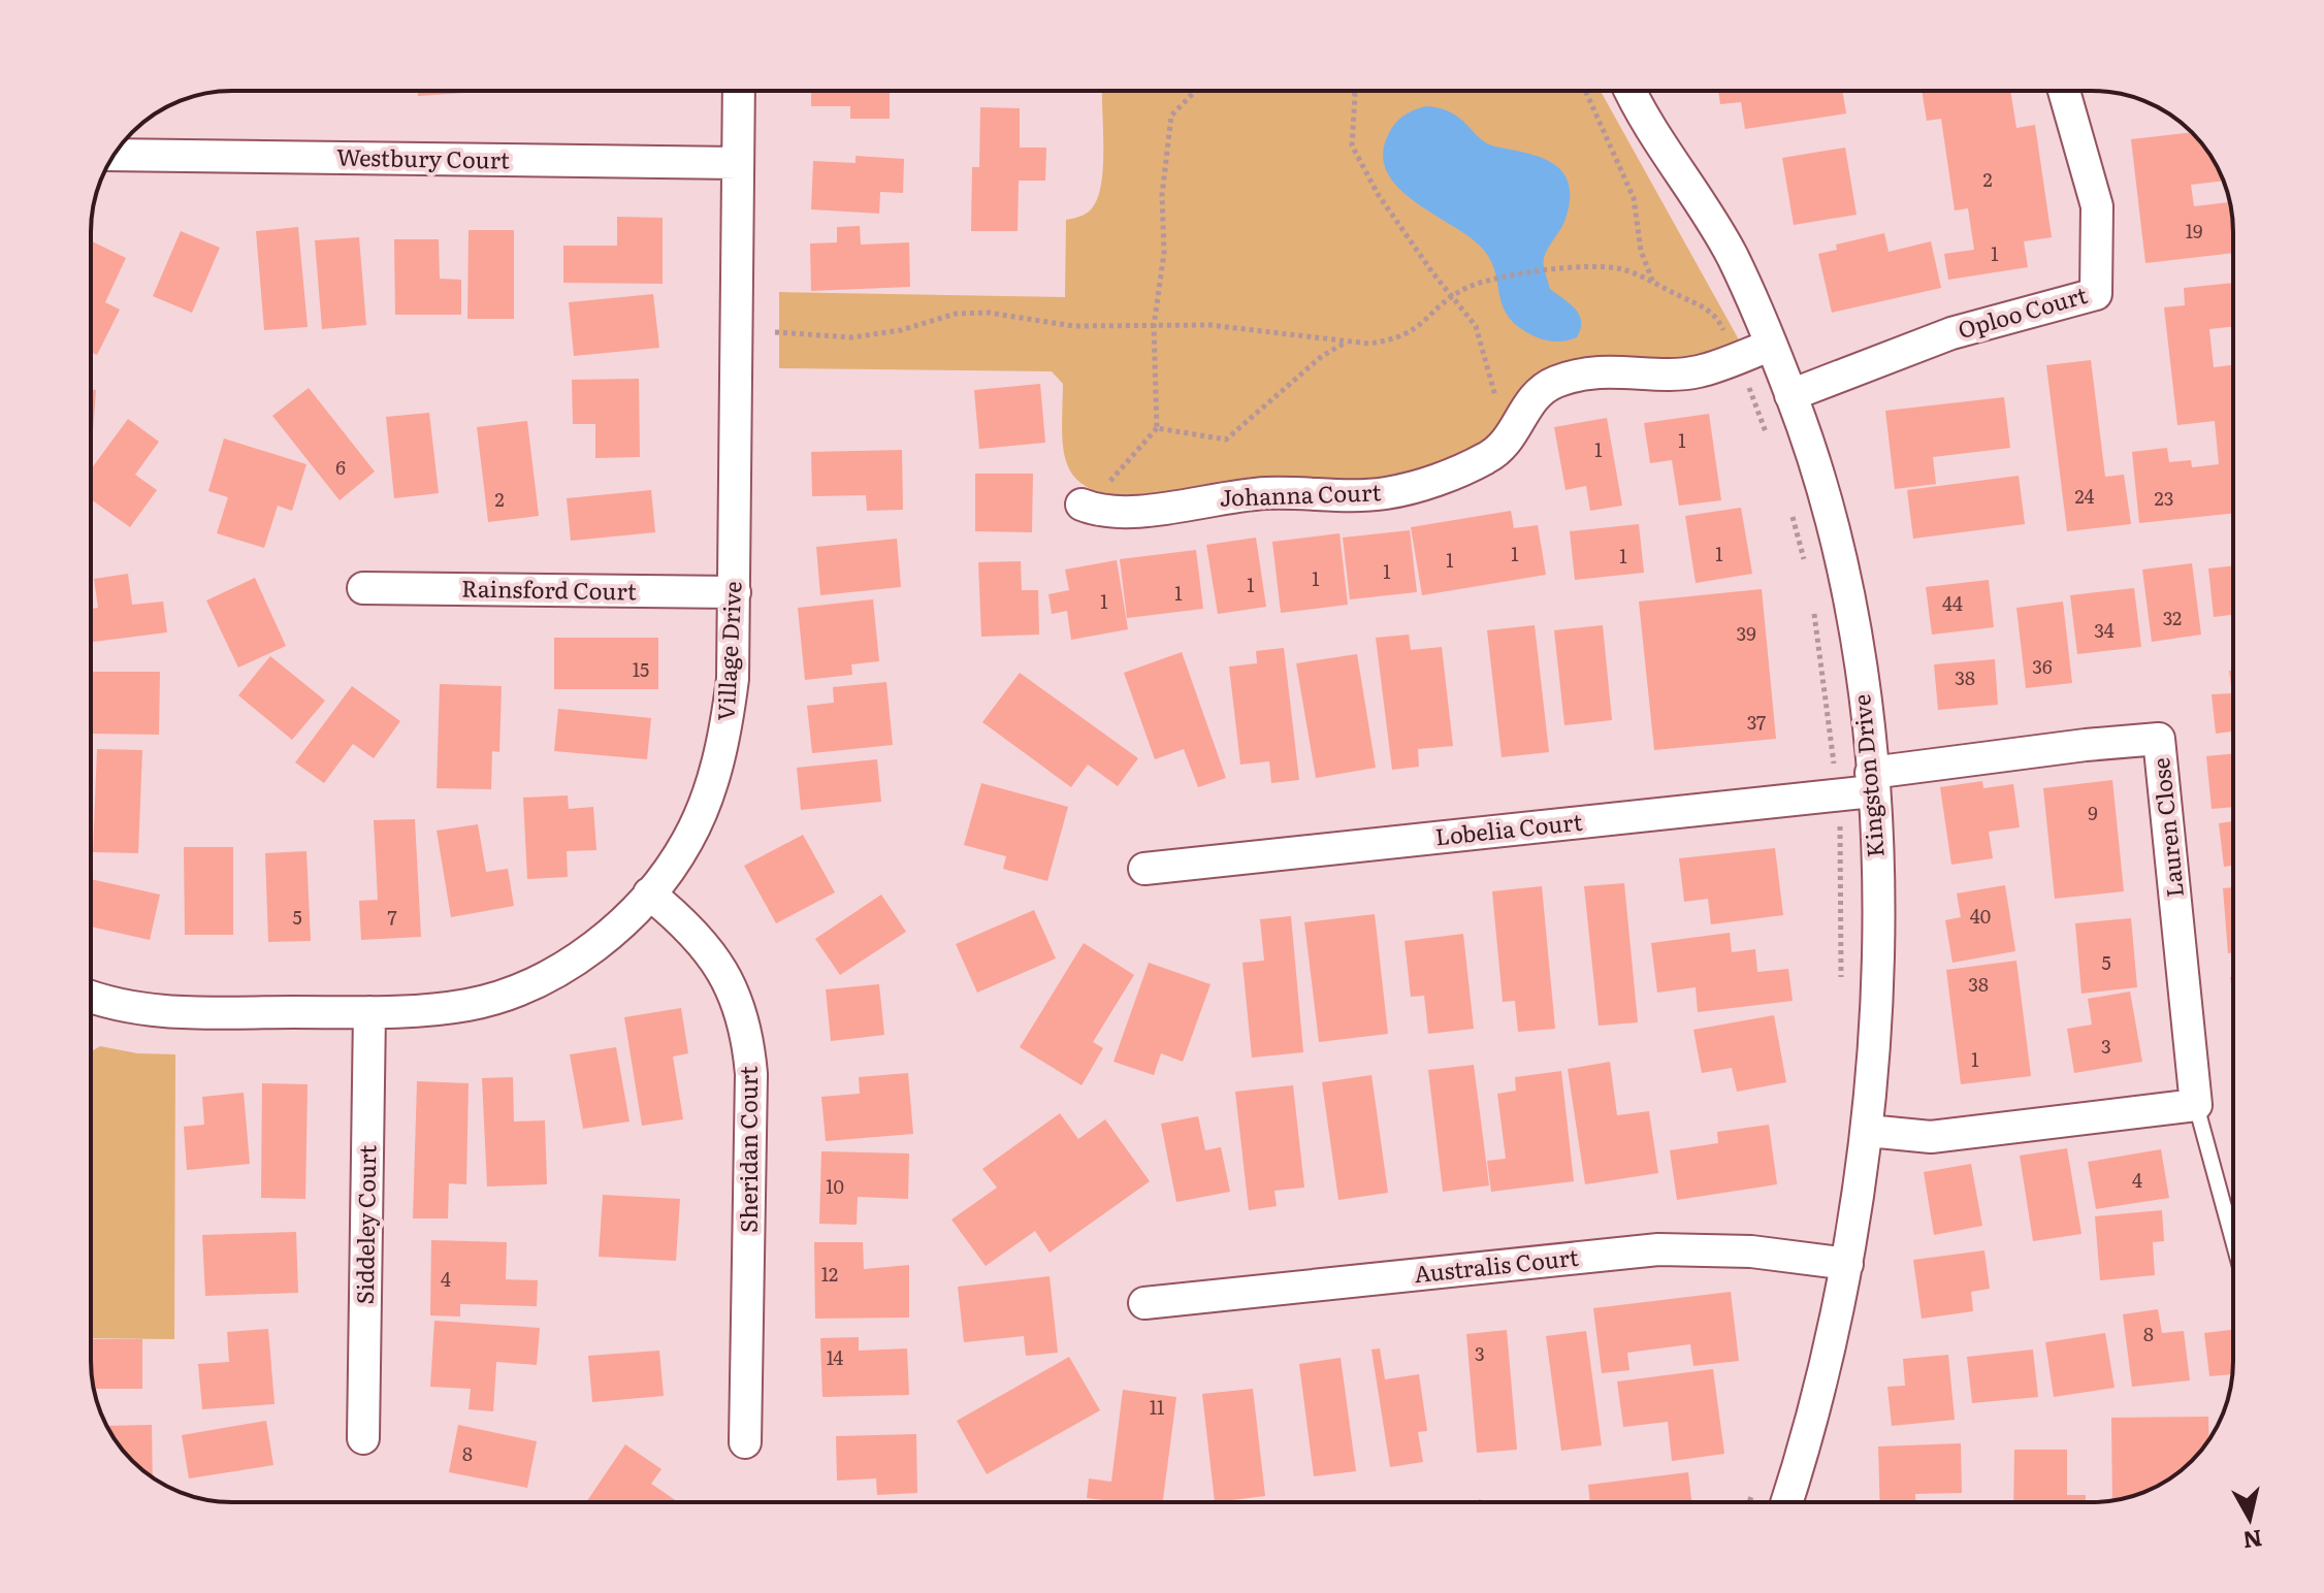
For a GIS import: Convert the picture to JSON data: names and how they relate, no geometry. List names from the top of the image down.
{
  "streets": {
    "street": [
      "Westbury Court",
      "Oploo Court",
      "Johanna Court",
      "Rainsford Court",
      "Village Drive",
      "Kingston Drive",
      "Lauren Close",
      "Lobelia Court",
      "Sheridan Court",
      "Siddeley Court",
      "Australis Court"
    ]
  },
  "crossings": [
    ["Westbury Court", "Village Drive"],
    ["Oploo Court", "Kingston Drive"],
    ["Johanna Court", "Kingston Drive"],
    ["Rainsford Court", "Village Drive"],
    ["Village Drive", "Sheridan Court"],
    ["Village Drive", "Siddeley Court"],
    ["Kingston Drive", "Lauren Close"],
    ["Kingston Drive", "Lobelia Court"],
    ["Kingston Drive", "Australis Court"],
    ["Lauren Close", "Lobelia Court"]
  ],
  "house_numbers": [
    "2",
    "19",
    "1",
    "1",
    "1",
    "6",
    "24",
    "23",
    "2",
    "1",
    "1",
    "1",
    "1",
    "1",
    "1",
    "1",
    "1",
    "1",
    "44",
    "32",
    "34",
    "39",
    "36",
    "15",
    "38",
    "37",
    "9",
    "40",
    "5",
    "7",
    "5",
    "38",
    "3",
    "1",
    "4",
    "10",
    "12",
    "4",
    "8",
    "3",
    "14",
    "11",
    "8"
  ],
  "north": "bottom"
}
